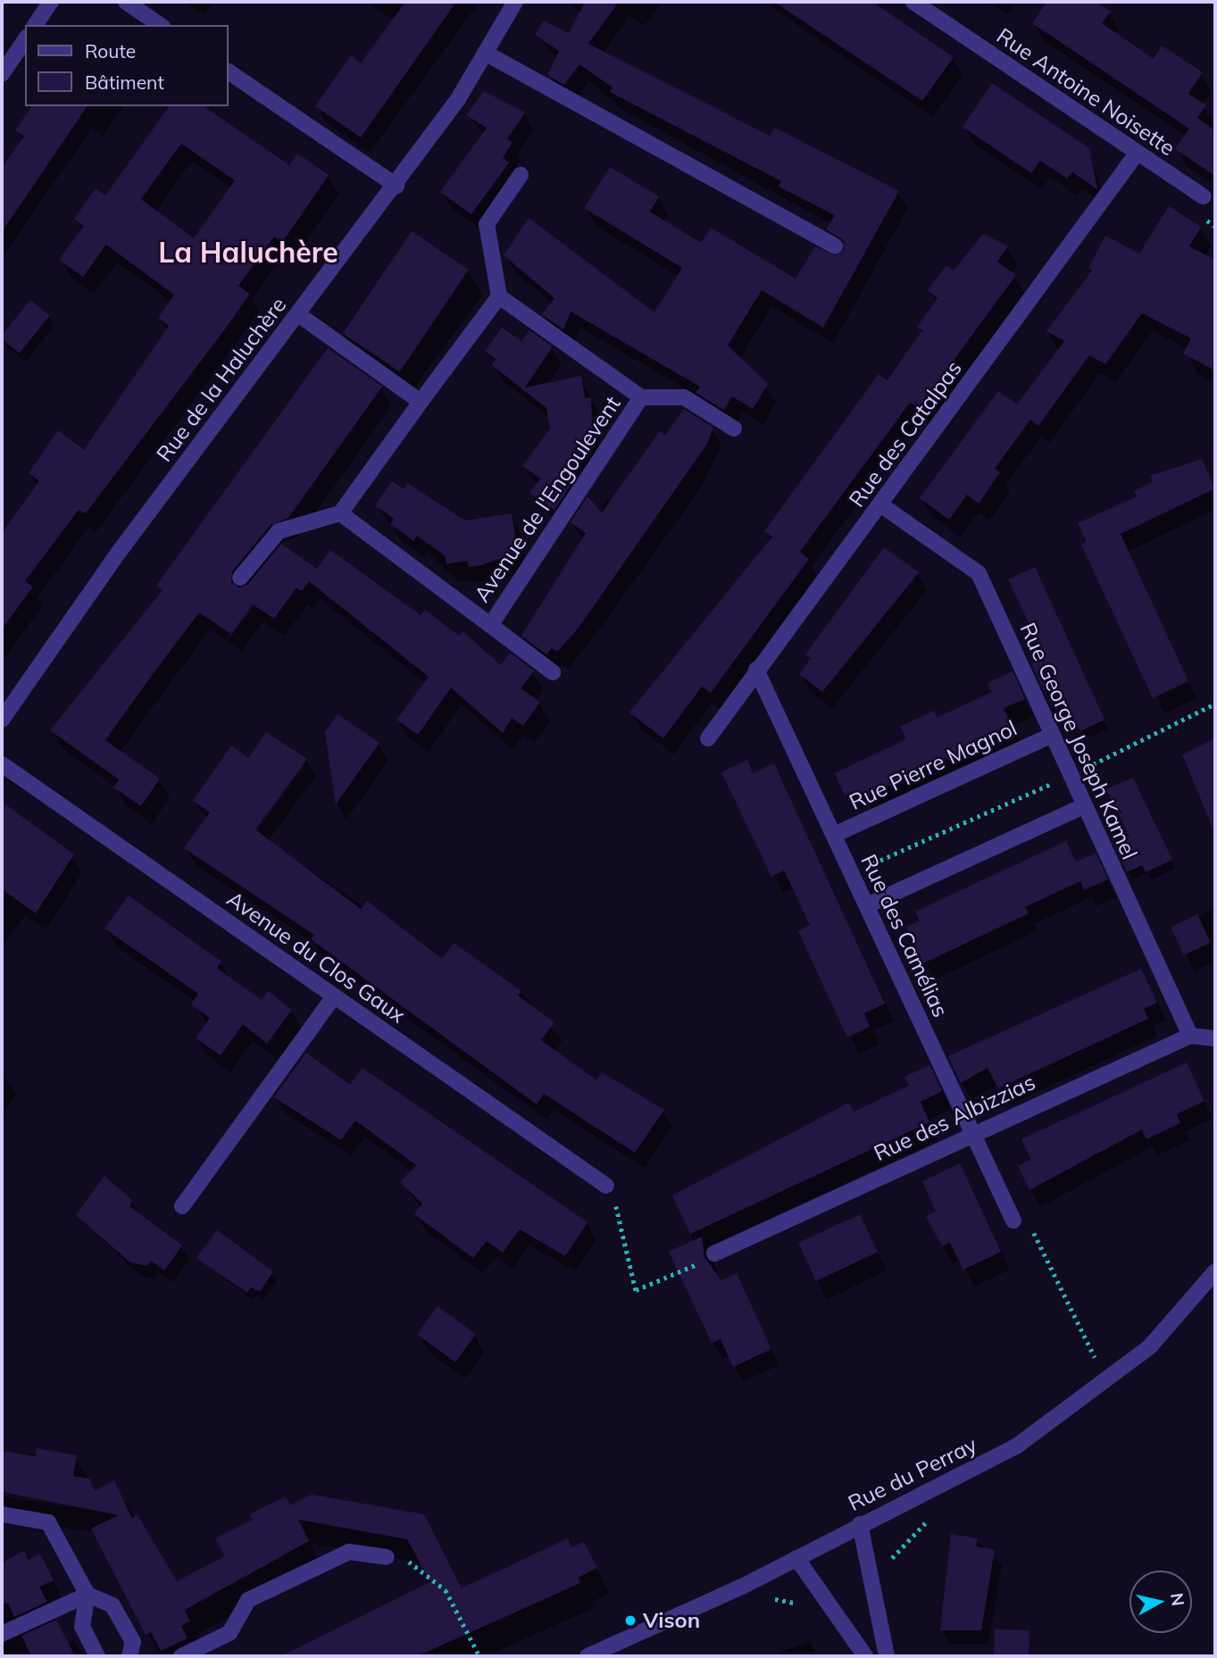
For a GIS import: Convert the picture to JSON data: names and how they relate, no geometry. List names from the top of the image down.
{
  "streets": {
    "street": [
      "Rue Antoine Noisette",
      "Rue de la Haluchère",
      "Rue des Catalpas",
      "Avenue de l'Engoulevent",
      "Rue George Joseph Kamel",
      "Rue Pierre Magnol",
      "Rue des Camélias",
      "Avenue du Clos Gaux",
      "Rue des Albizzias",
      "Rue du Perray"
    ]
  },
  "crossings": [
    ["Rue Antoine Noisette", "Rue des Catalpas"],
    ["Rue des Catalpas", "Rue George Joseph Kamel"],
    ["Rue des Catalpas", "Rue des Camélias"],
    ["Rue George Joseph Kamel", "Rue Pierre Magnol"],
    ["Rue George Joseph Kamel", "Rue des Albizzias"],
    ["Rue Pierre Magnol", "Rue des Camélias"],
    ["Rue des Camélias", "Rue des Albizzias"]
  ],
  "districts": ["La Haluchère"],
  "places": ["Vison"],
  "legend": ["Route", "Bâtiment"],
  "north": "right"
}
